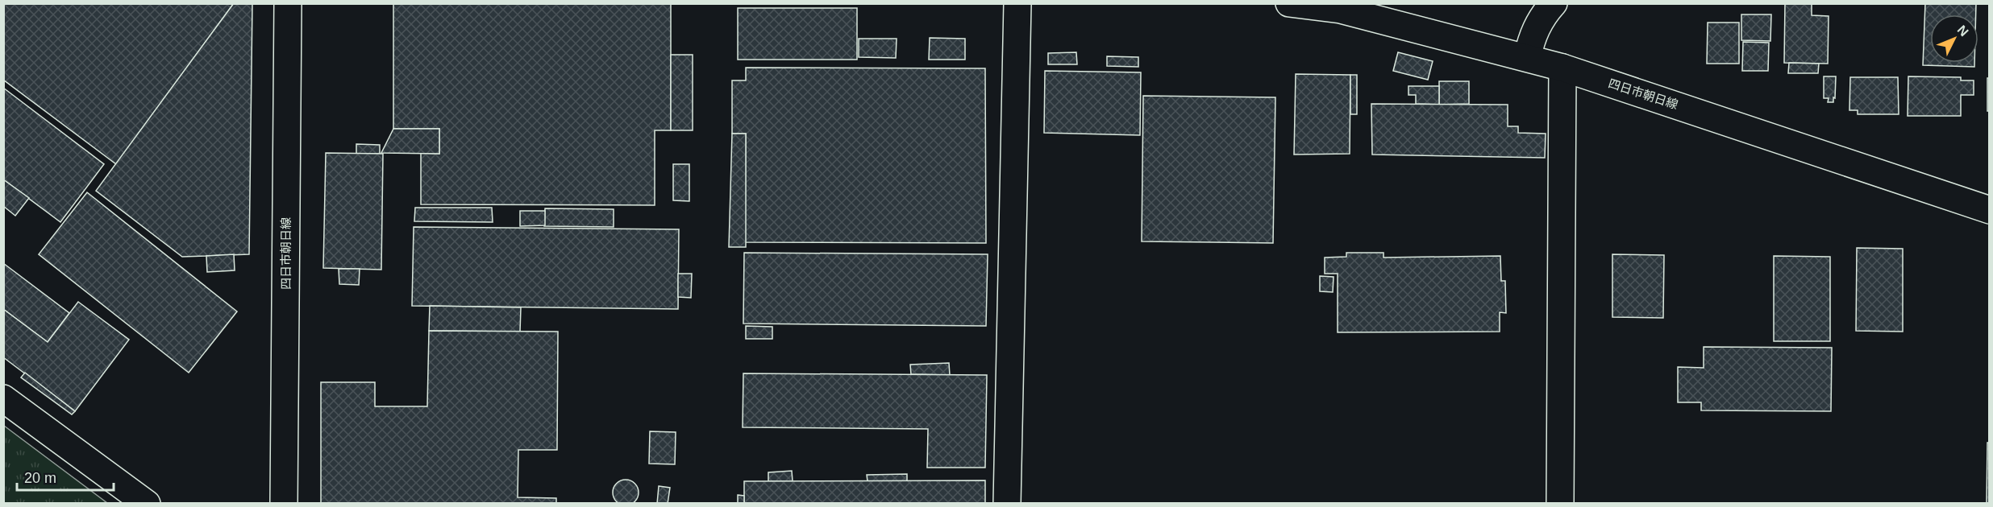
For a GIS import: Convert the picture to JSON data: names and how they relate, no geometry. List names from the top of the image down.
{
  "streets": {
    "main road": ["四日市朝日線"]
  },
  "scale_bar": "20 m",
  "north": "top right"
}
